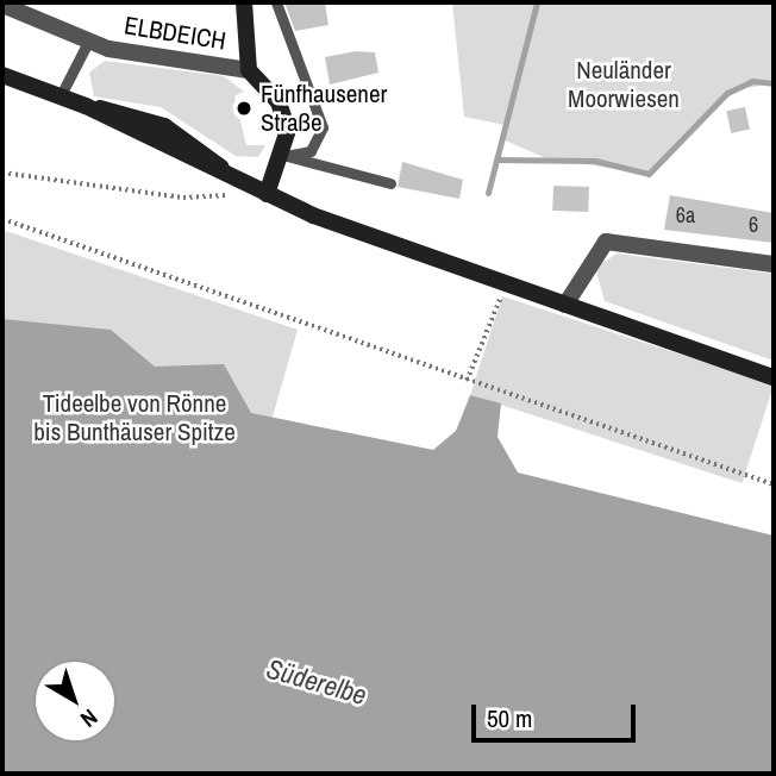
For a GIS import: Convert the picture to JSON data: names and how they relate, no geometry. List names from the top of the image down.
{
  "streets": {
    "street": ["ELBDEICH"]
  },
  "water": ["Süderelbe"],
  "parks": ["Neuländer Moorwiesen", "Tideelbe von Rönne bis Bunthäuser Spitze"],
  "places": ["Fünfhausener Straße"],
  "house_numbers": ["6a", "6"],
  "scale_bar": "50 m",
  "north": "bottom right"
}
